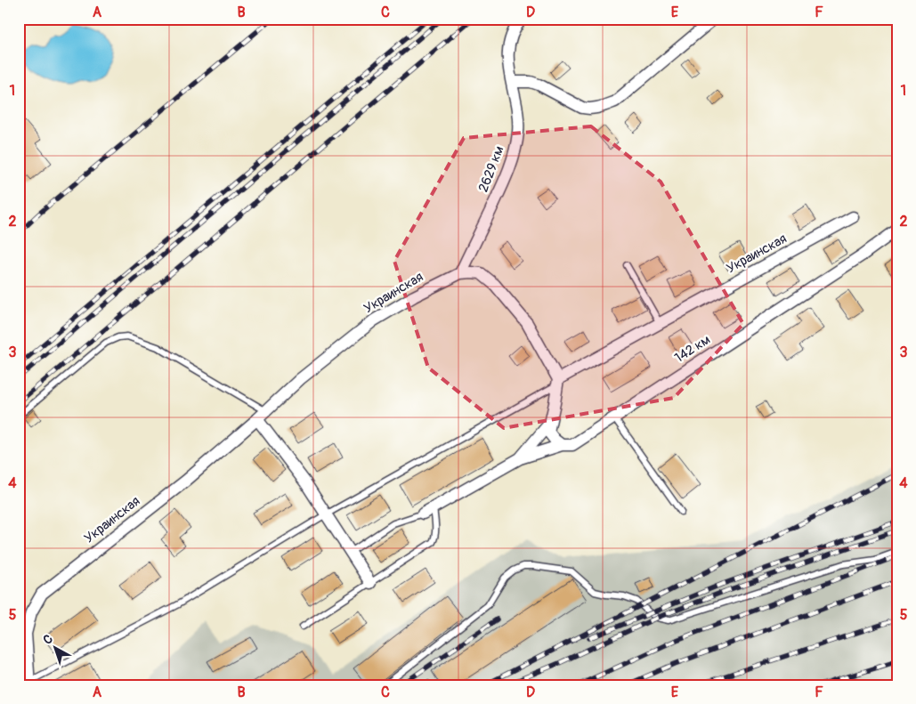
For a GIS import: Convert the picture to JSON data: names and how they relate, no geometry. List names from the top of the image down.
{
  "streets": {
    "street": ["2629 км", "Украинская", "142 км"]
  },
  "crossings": [
    ["2629 км", "Украинская"]
  ],
  "north": "top left",
  "grid": {
    "columns": [
      "A",
      "B",
      "C",
      "D",
      "E",
      "F"
    ],
    "rows": [
      "1",
      "2",
      "3",
      "4",
      "5"
    ]
  }
}
